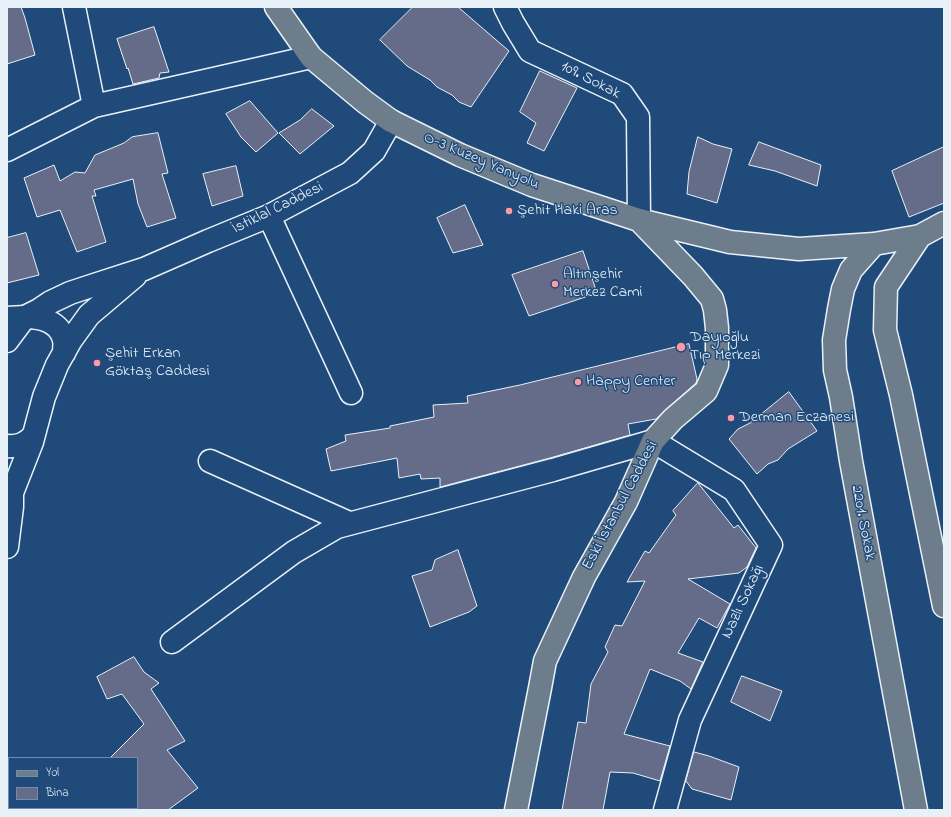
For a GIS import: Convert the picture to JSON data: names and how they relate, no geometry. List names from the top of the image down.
{
  "streets": {
    "main road": ["O-3 Kuzey Yanyolu", "Eski İstanbul Caddesi", "2201. Sokak"],
    "street": ["109. Sokak", "İstiklal Caddesi", "Nazlı Sokağı"]
  },
  "crossings": [
    ["109. Sokak", "O-3 Kuzey Yanyolu"],
    ["109. Sokak", "Eski İstanbul Caddesi"],
    ["O-3 Kuzey Yanyolu", "İstiklal Caddesi"],
    ["O-3 Kuzey Yanyolu", "Eski İstanbul Caddesi"],
    ["O-3 Kuzey Yanyolu", "2201. Sokak"],
    ["Eski İstanbul Caddesi", "Nazlı Sokağı"]
  ],
  "places": [
    "Şehit Haki Aras",
    "Altınşehir Merkez Cami",
    "Dayıoğlu Tıp Merkezi",
    "Şehit Erkan Göktaş Caddesi",
    "Happy Center",
    "Derman Eczanesi"
  ],
  "legend": ["Yol", "Bina"]
}
